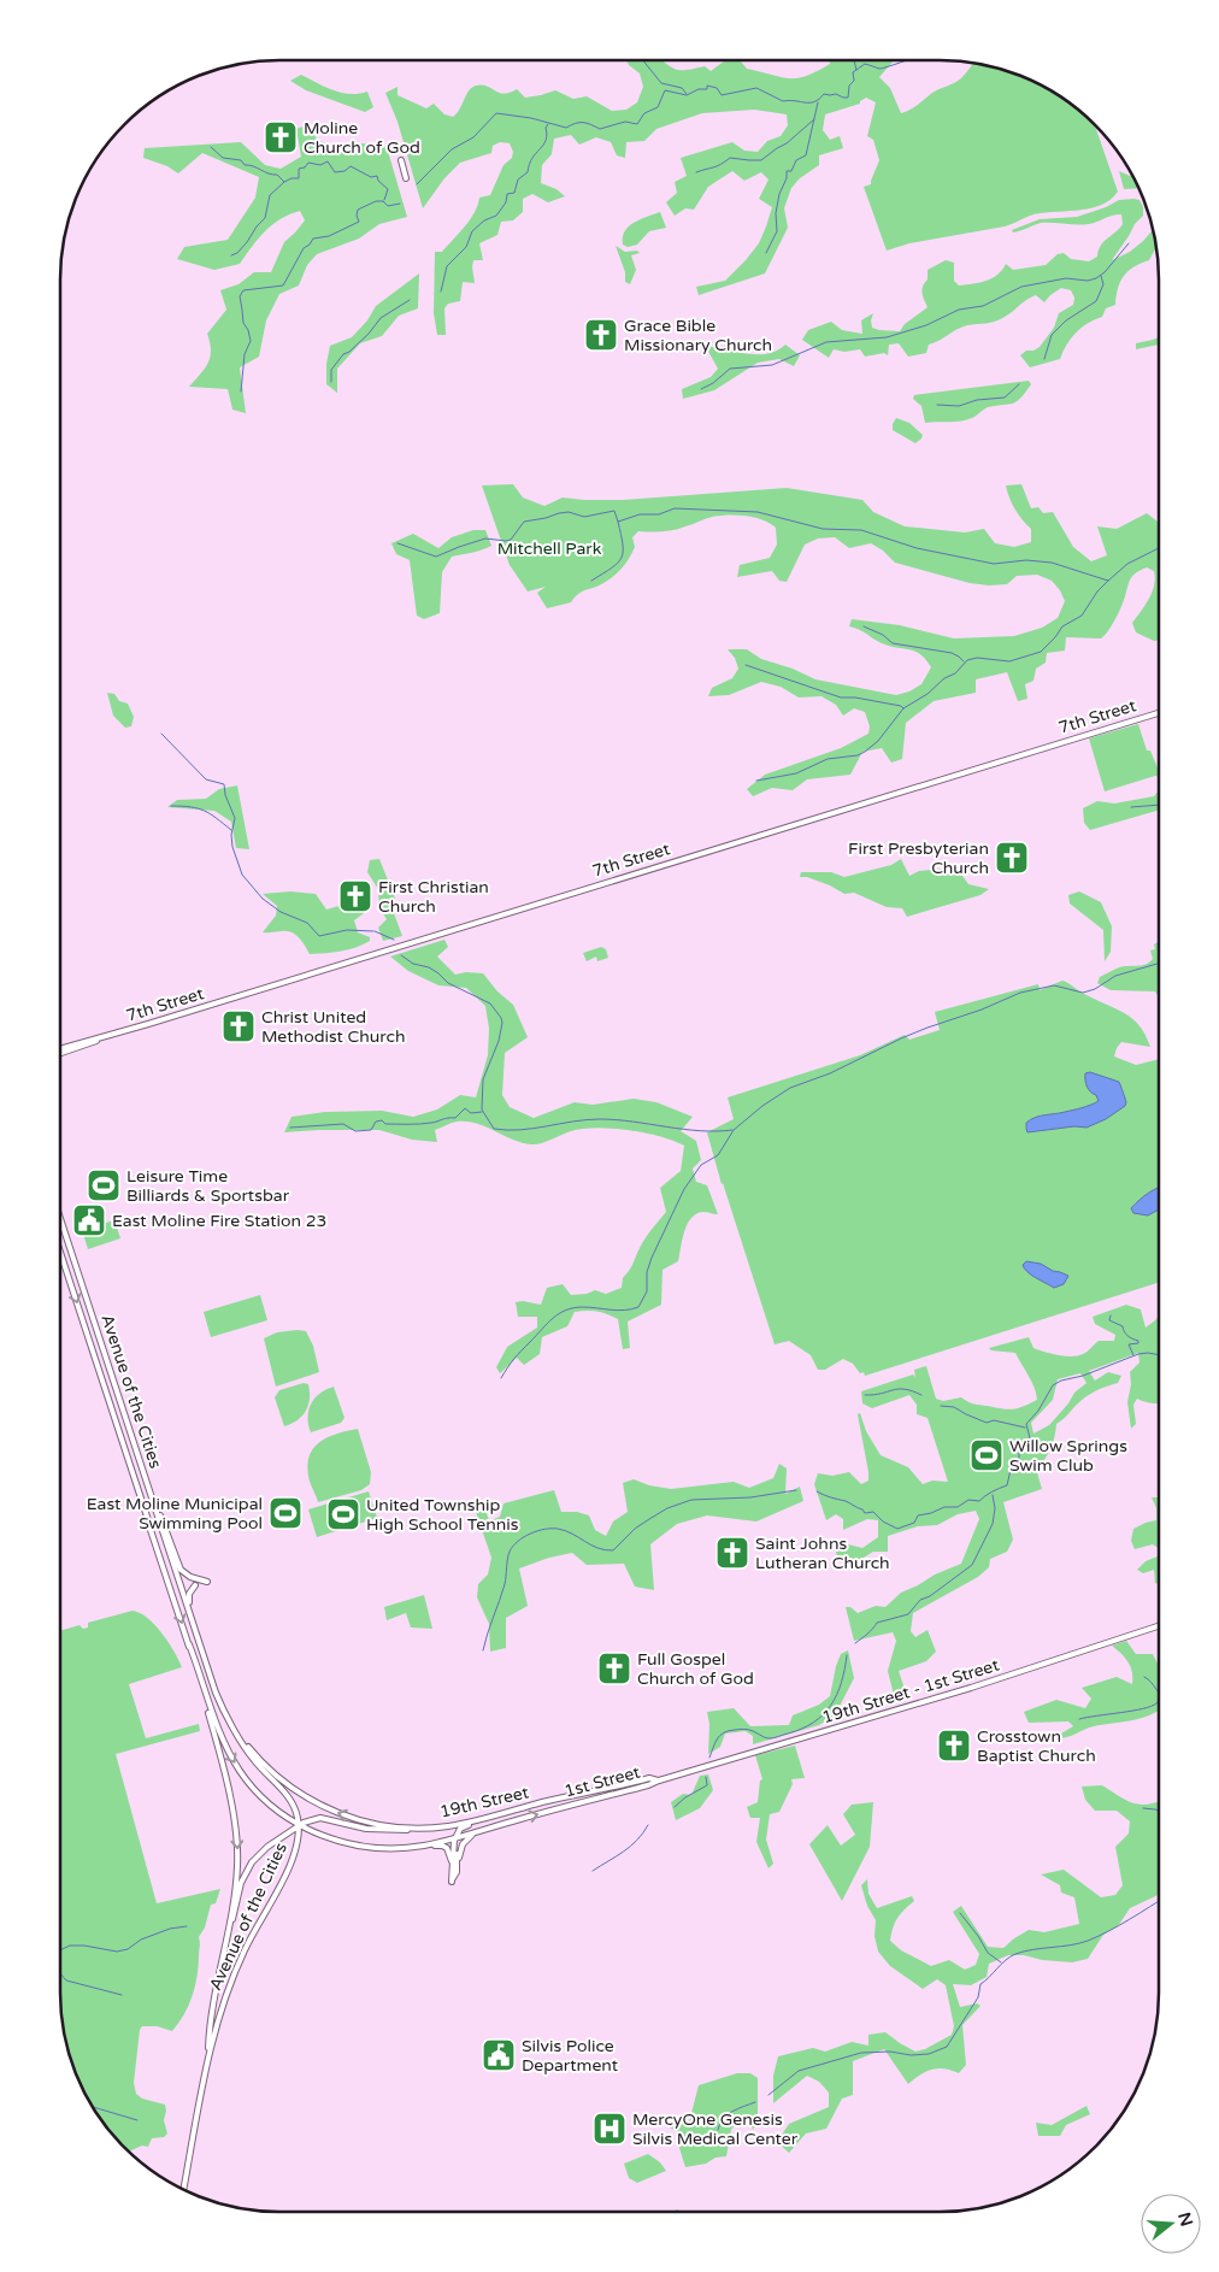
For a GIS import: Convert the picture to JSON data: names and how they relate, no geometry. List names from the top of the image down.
{
  "streets": {
    "main road": [
      "7th Street",
      "Avenue of the Cities",
      "19th Street - 1st Street",
      "1st Street",
      "19th Street"
    ]
  },
  "crossings": [
    ["Avenue of the Cities", "1st Street"],
    ["Avenue of the Cities", "19th Street"],
    ["19th Street - 1st Street", "1st Street"],
    ["19th Street - 1st Street", "19th Street"],
    ["1st Street", "19th Street"]
  ],
  "one_way": ["1st Street", "19th Street"],
  "parks": ["Mitchell Park"],
  "places": {
    "church": [
      "Moline Church of God",
      "Grace Bible Missionary Church",
      "First Presbyterian Church",
      "First Christian Church",
      "Christ United Methodist Church",
      "Saint Johns Lutheran Church",
      "Full Gospel Church of God",
      "Crosstown Baptist Church"
    ],
    "sports": [
      "Leisure Time Billiards & Sportsbar",
      "Willow Springs Swim Club",
      "East Moline Municipal Swimming Pool",
      "United Township High School Tennis"
    ],
    "public building": ["East Moline Fire Station 23", "Silvis Police Department"],
    "hospital": ["MercyOne Genesis Silvis Medical Center"]
  },
  "north": "right"
}
